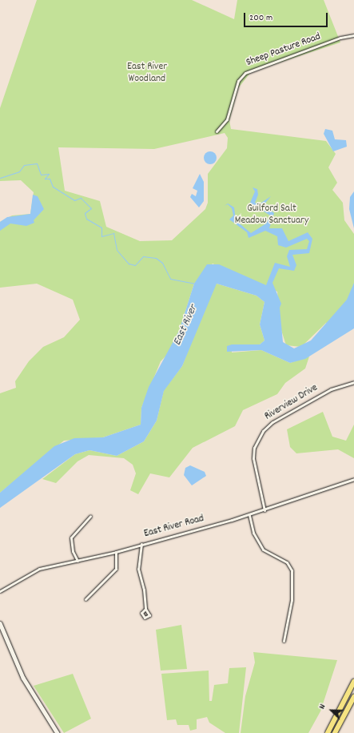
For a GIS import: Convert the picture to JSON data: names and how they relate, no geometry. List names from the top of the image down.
{
  "streets": {
    "street": ["Sheep Pasture Road", "Riverview Drive", "East River Road"]
  },
  "crossings": [
    ["Riverview Drive", "East River Road"]
  ],
  "water": ["East River"],
  "parks": ["East River Woodland", "Guilford Salt Meadow Sanctuary"],
  "scale_bar": "200 m",
  "north": "top left"
}
